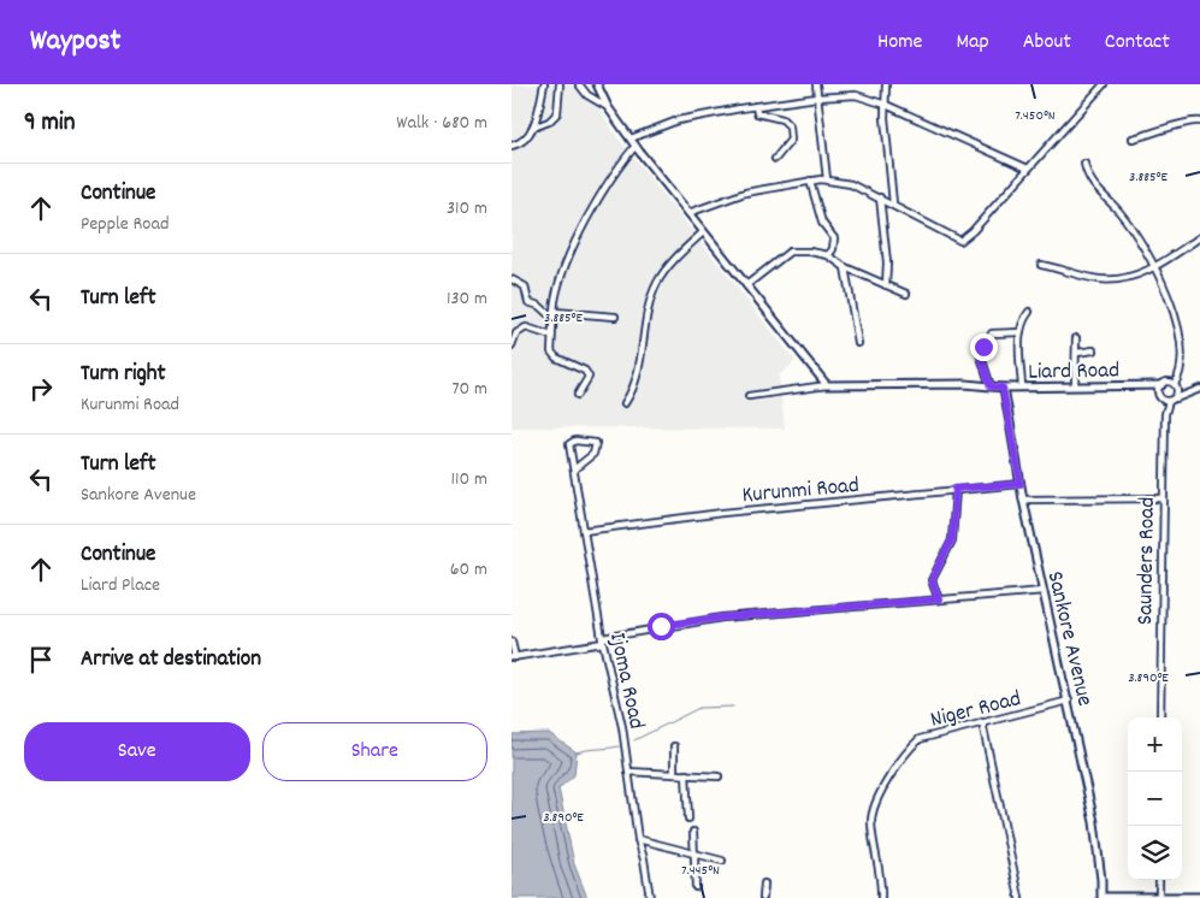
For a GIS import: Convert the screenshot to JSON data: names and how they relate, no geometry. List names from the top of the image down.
{
  "streets": {
    "street": [
      "Liard Road",
      "Kurunmi Road",
      "Saunders Road",
      "Sankore Avenue",
      "Ijoma Road",
      "Niger Road"
    ]
  },
  "crossings": [
    ["Liard Road", "Saunders Road"],
    ["Liard Road", "Sankore Avenue"],
    ["Kurunmi Road", "Sankore Avenue"],
    ["Kurunmi Road", "Ijoma Road"],
    ["Sankore Avenue", "Niger Road"]
  ],
  "page": {
    "header": "Waypost",
    "nav": [
      "Home",
      "Map",
      "About",
      "Contact"
    ],
    "heading": ["9 min", "Walk · 680 m"],
    "list": [
      ["Continue", "Pepple Road", "310 m"],
      ["Turn left", "130 m"],
      ["Turn right", "Kurunmi Road", "70 m"],
      ["Turn left", "Sankore Avenue", "110 m"],
      ["Continue", "Liard Place", "60 m"],
      "Arrive at destination"
    ],
    "buttons": ["Save", "Share"],
    "map_buttons": ["+", "−"]
  },
  "coordinates": [
    "7.450°N",
    "3.885°E",
    "3.890°E",
    "7.445°N"
  ]
}
